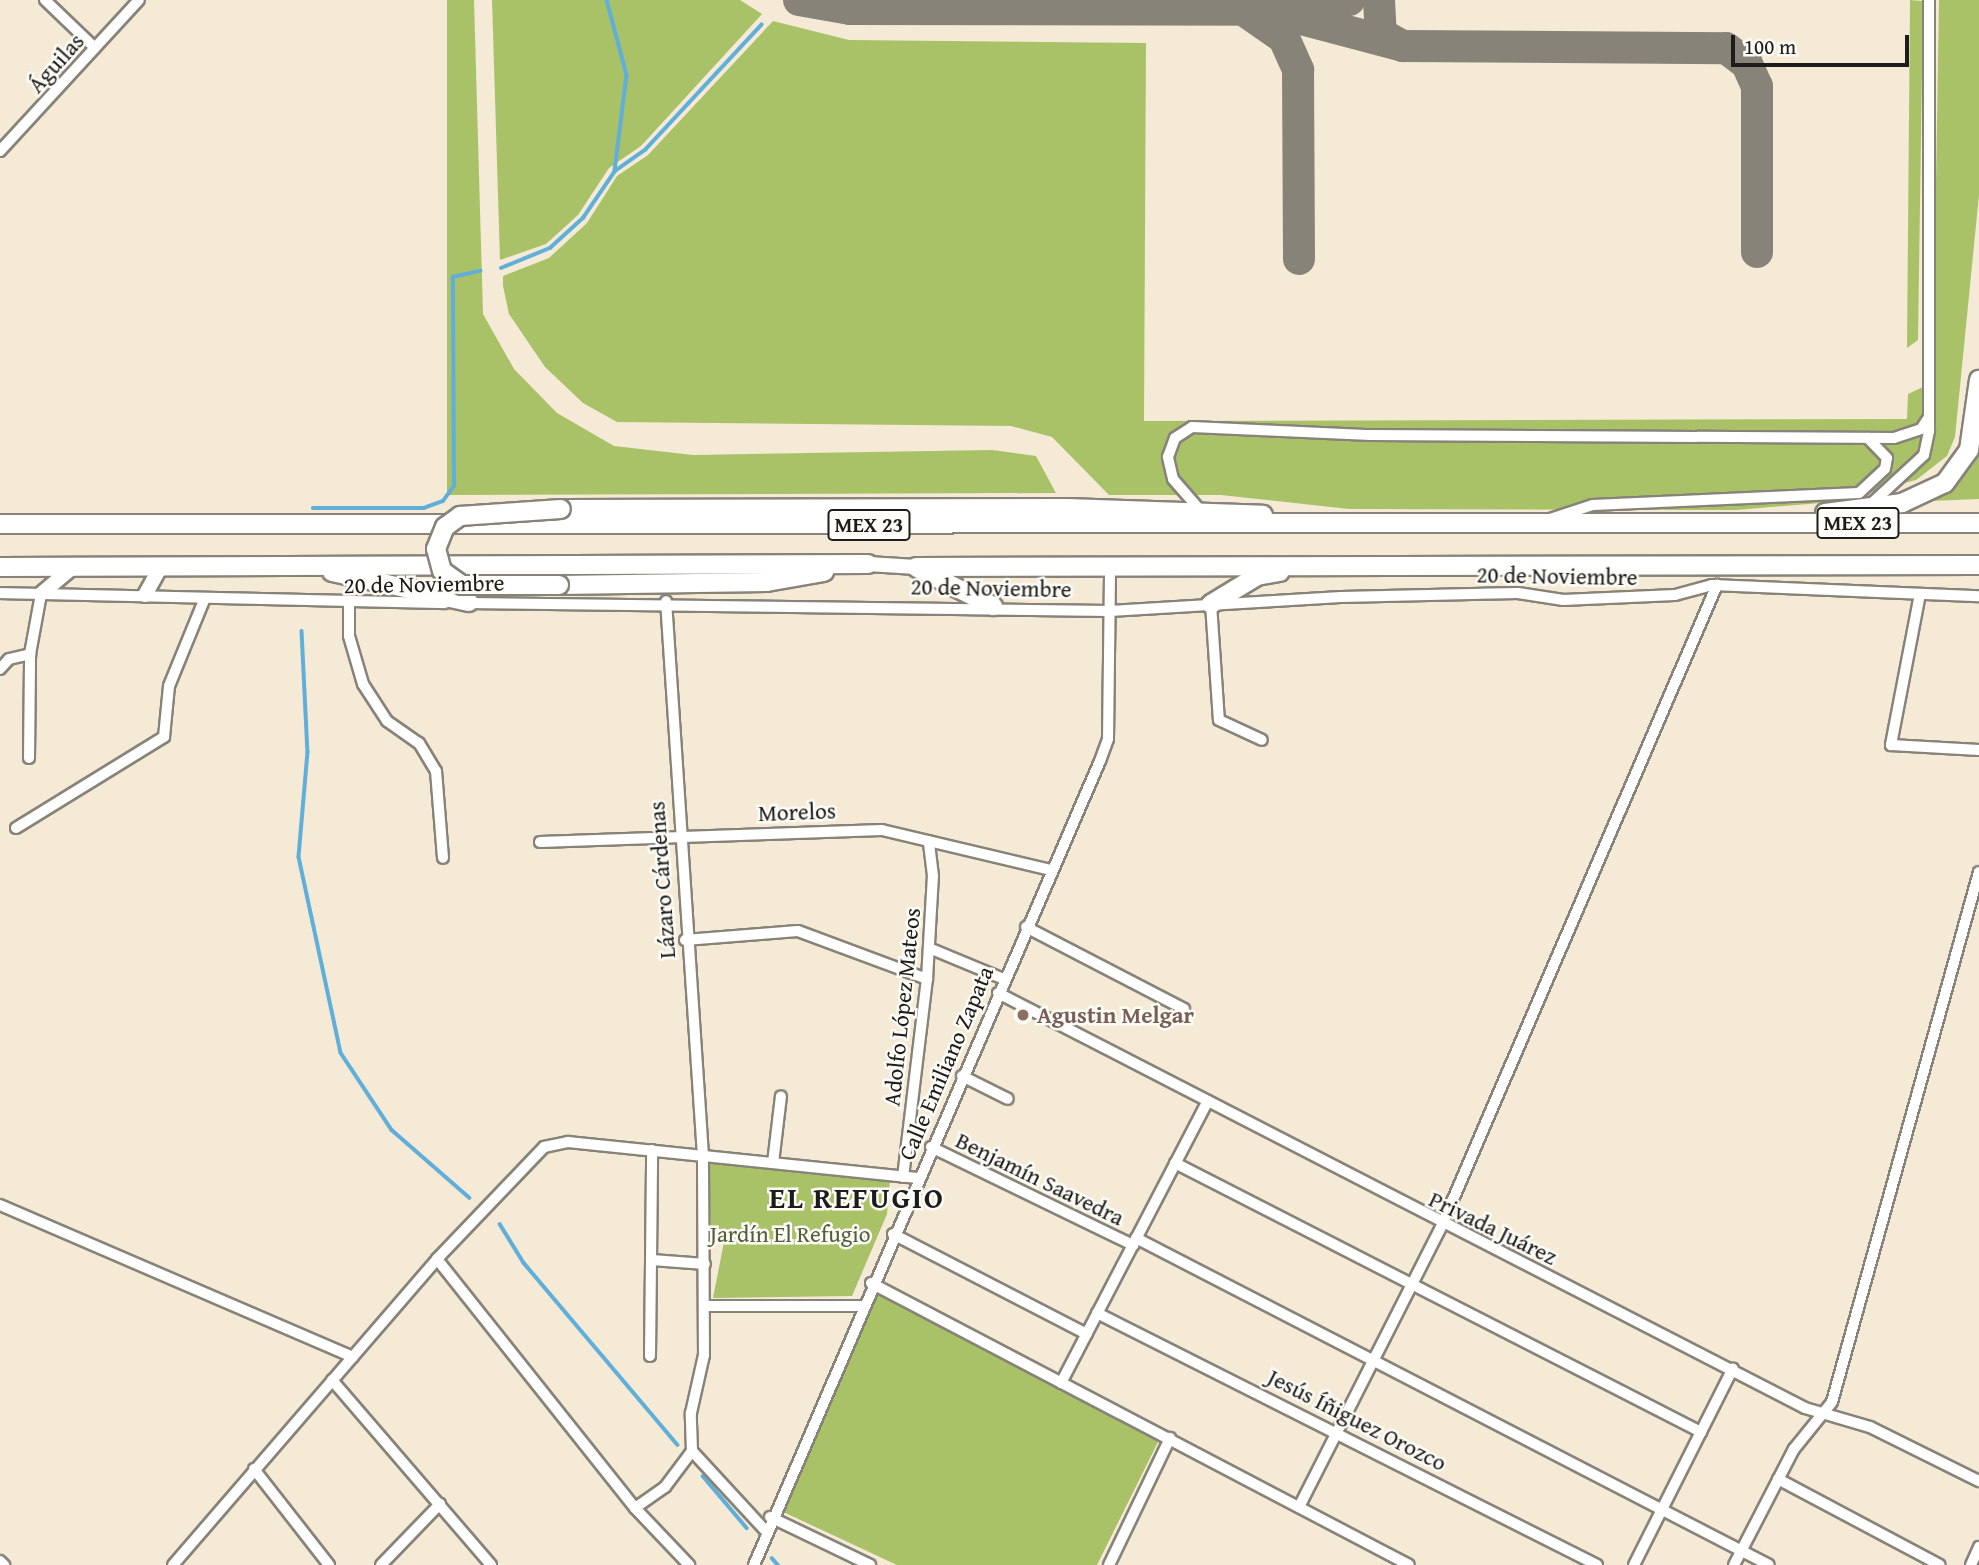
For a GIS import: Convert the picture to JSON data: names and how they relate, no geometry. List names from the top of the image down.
{
  "streets": {
    "highway": ["MEX 23"],
    "street": [
      "Águilas",
      "20 de Noviembre",
      "Morelos",
      "Lázaro Cárdenas",
      "Adolfo López Mateos",
      "Calle Emiliano Zapata",
      "Benjamín Saavedra",
      "Privada Juárez",
      "Jesús Íñiguez Orozco"
    ]
  },
  "crossings": [
    ["MEX 23", "Calle Emiliano Zapata"],
    ["20 de Noviembre", "Lázaro Cárdenas"],
    ["20 de Noviembre", "Calle Emiliano Zapata"],
    ["Morelos", "Lázaro Cárdenas"],
    ["Morelos", "Adolfo López Mateos"],
    ["Morelos", "Calle Emiliano Zapata"],
    ["Calle Emiliano Zapata", "Benjamín Saavedra"],
    ["Calle Emiliano Zapata", "Privada Juárez"]
  ],
  "districts": ["EL REFUGIO"],
  "parks": ["Jardín El Refugio"],
  "places": ["Agustin Melgar"],
  "scale_bar": "100 m"
}
